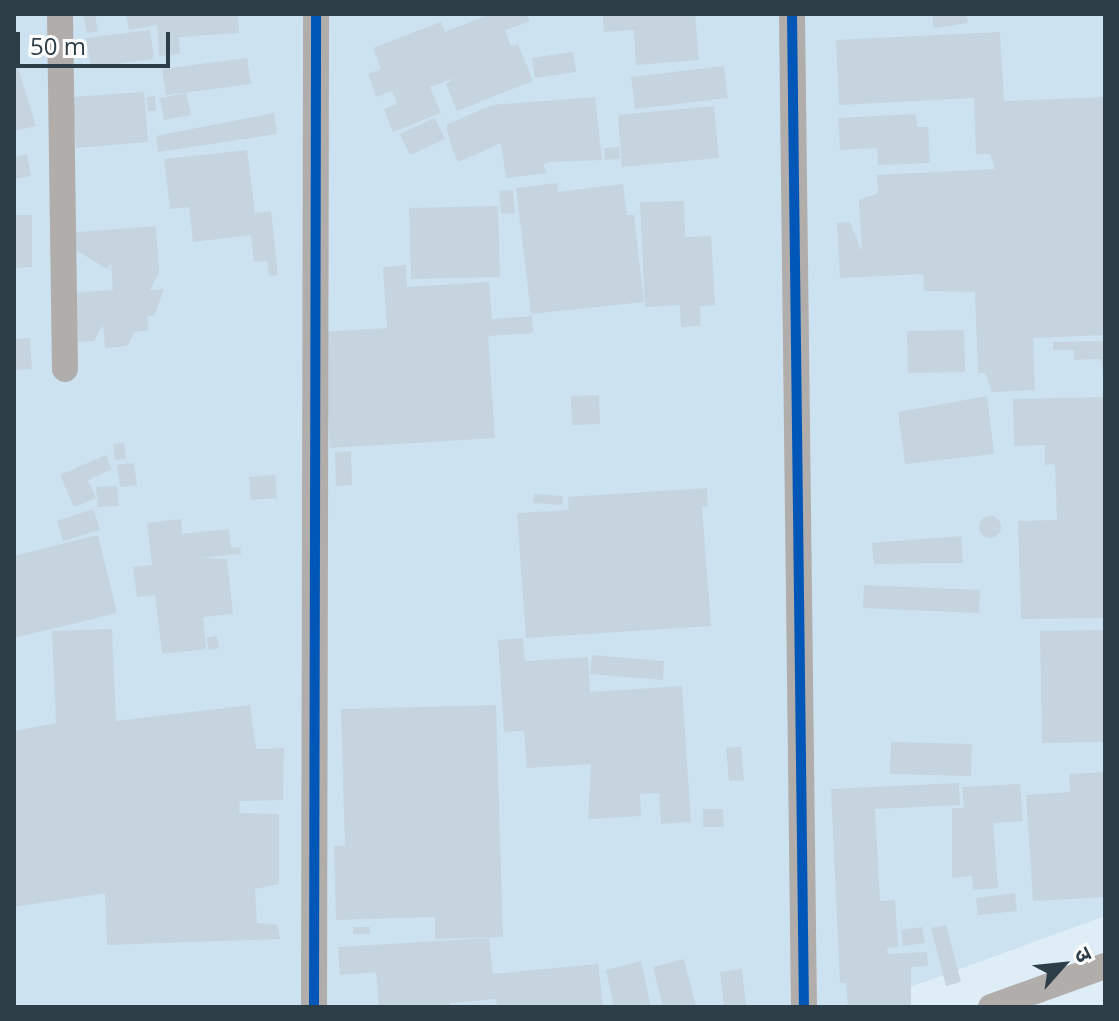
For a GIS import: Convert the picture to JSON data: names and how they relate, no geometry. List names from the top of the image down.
{
  "scale_bar": "50 m",
  "north": "top right"
}
